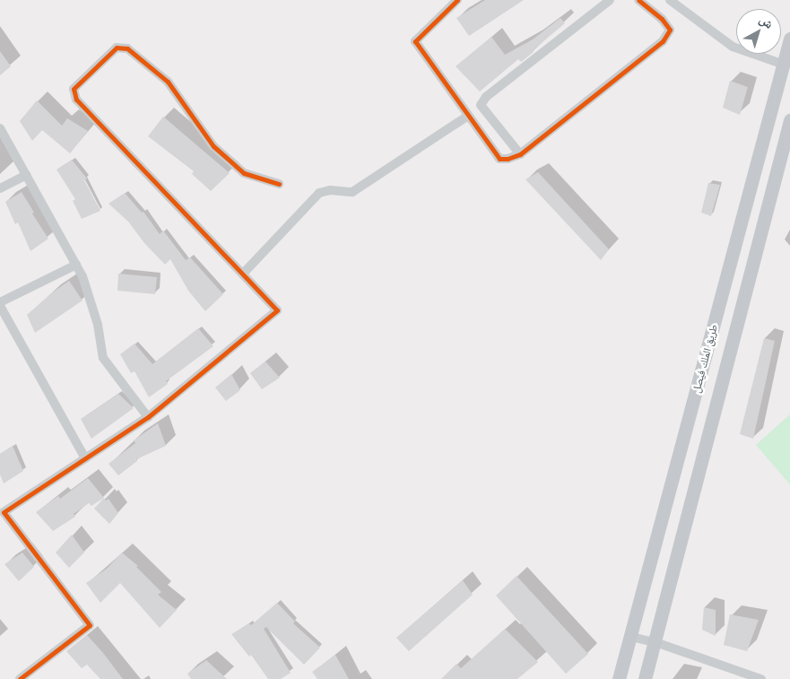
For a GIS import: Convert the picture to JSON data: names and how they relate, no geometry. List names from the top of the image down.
{
  "streets": {
    "main road": ["طريق الملك فيصل"]
  },
  "north": "top right"
}
